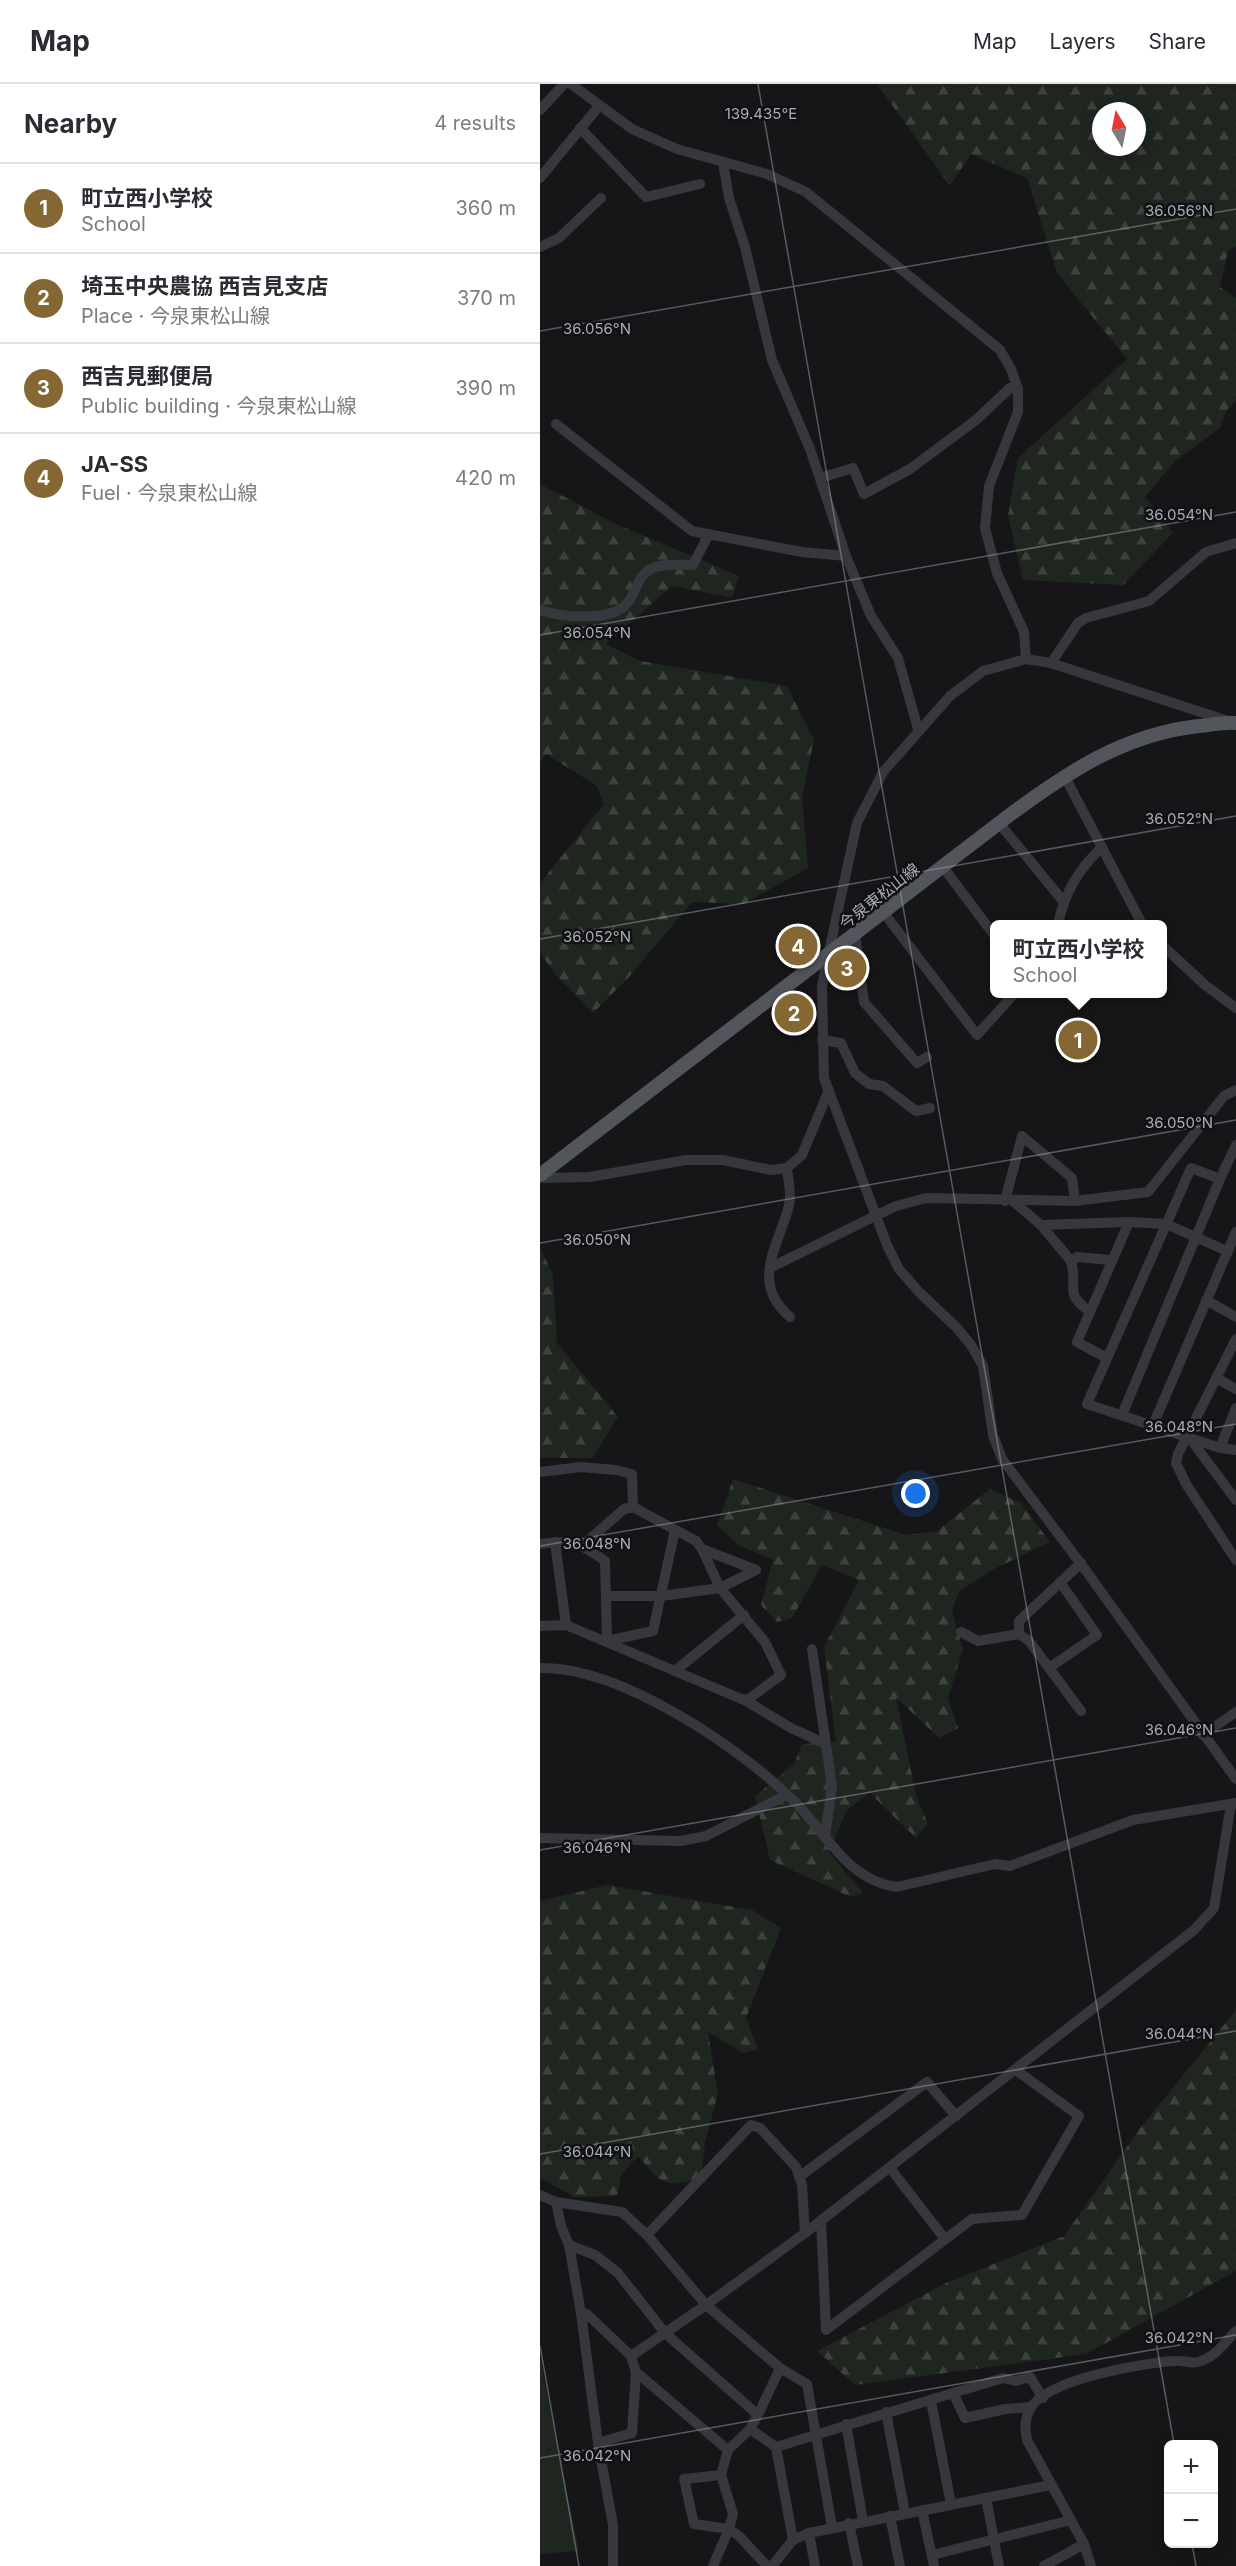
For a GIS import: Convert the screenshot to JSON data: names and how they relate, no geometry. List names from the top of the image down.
{
  "streets": {
    "main road": ["今泉東松山線"]
  },
  "north": "top",
  "page": {
    "header": "Map",
    "nav": ["Map", "Layers", "Share"],
    "heading": ["Nearby", "4 results"],
    "list": [
      {
        "mark": "1",
        "name": "町立西小学校",
        "note": "School",
        "value": "360 m"
      },
      {
        "mark": "2",
        "name": "埼玉中央農協 西吉見支店",
        "note": "Place · 今泉東松山線",
        "value": "370 m"
      },
      {
        "mark": "3",
        "name": "西吉見郵便局",
        "note": "Public building · 今泉東松山線",
        "value": "390 m"
      },
      {
        "mark": "4",
        "name": "JA-SS",
        "note": "Fuel · 今泉東松山線",
        "value": "420 m"
      }
    ],
    "popup": ["町立西小学校", "School"],
    "pins": [
      "4",
      "3",
      "2",
      "1"
    ],
    "map_buttons": ["+", "−"]
  },
  "coordinates": [
    "139.435°E",
    "36.056°N",
    "36.054°N",
    "36.052°N",
    "36.050°N",
    "36.048°N",
    "36.046°N",
    "36.044°N",
    "36.042°N"
  ]
}
